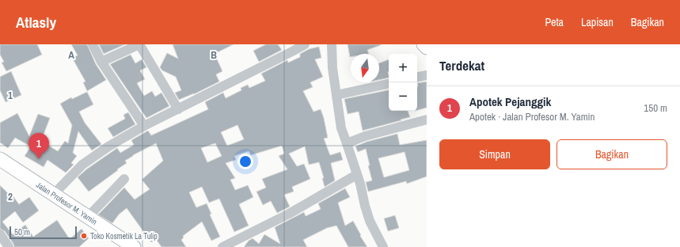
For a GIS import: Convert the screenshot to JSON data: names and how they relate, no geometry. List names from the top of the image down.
{
  "streets": {
    "main road": ["Jalan Profesor M. Yamin"]
  },
  "places": ["Toko Kosmetik La Tulip"],
  "scale_bar": "50 m",
  "north": "bottom",
  "page": {
    "header": "Atlasly",
    "nav": ["Peta", "Lapisan", "Bagikan"],
    "heading": "Terdekat",
    "map_buttons": ["+", "−"],
    "list": [
      {
        "mark": "1",
        "name": "Apotek Pejanggik",
        "note": "Apotek · Jalan Profesor M. Yamin",
        "value": "150 m"
      }
    ],
    "buttons": ["Simpan", "Bagikan"],
    "pins": "1",
    "scale": "50 m"
  },
  "grid": {
    "columns": ["A", "B"],
    "rows": ["1", "2"]
  }
}
